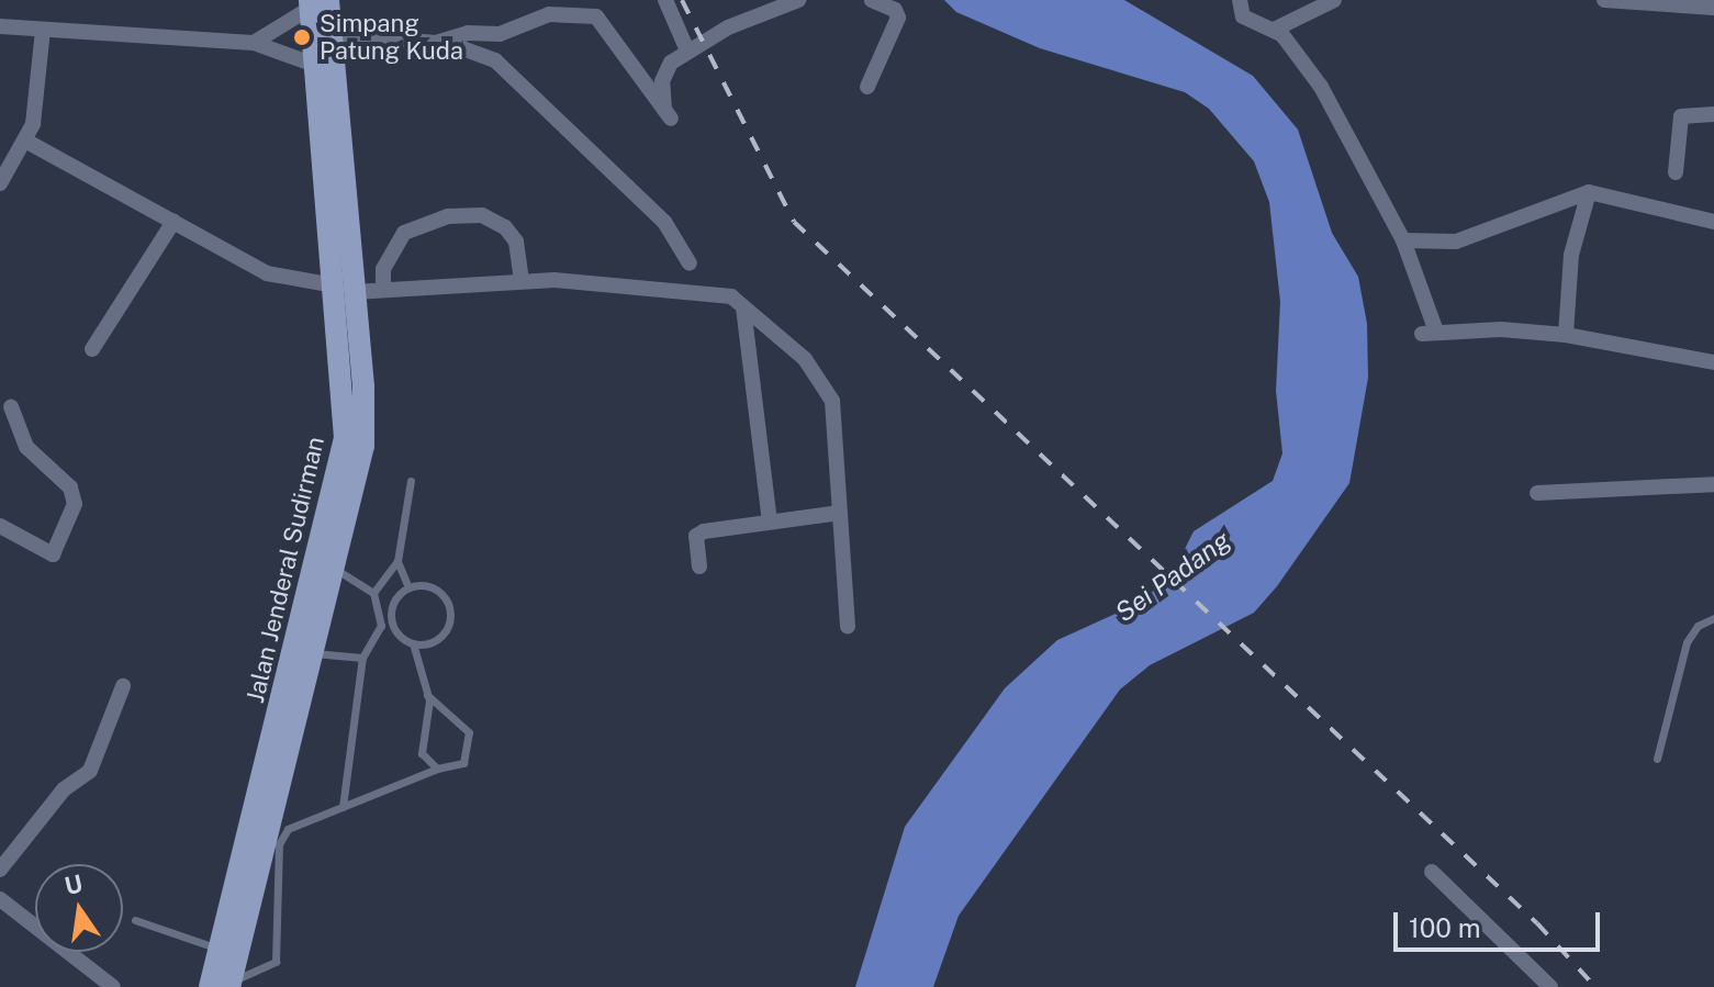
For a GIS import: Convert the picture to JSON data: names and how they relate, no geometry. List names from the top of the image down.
{
  "streets": {
    "main road": ["Jalan Jenderal Sudirman"]
  },
  "water": ["Sei Padang"],
  "places": ["Simpang Patung Kuda"],
  "scale_bar": "100 m",
  "north": "top"
}
